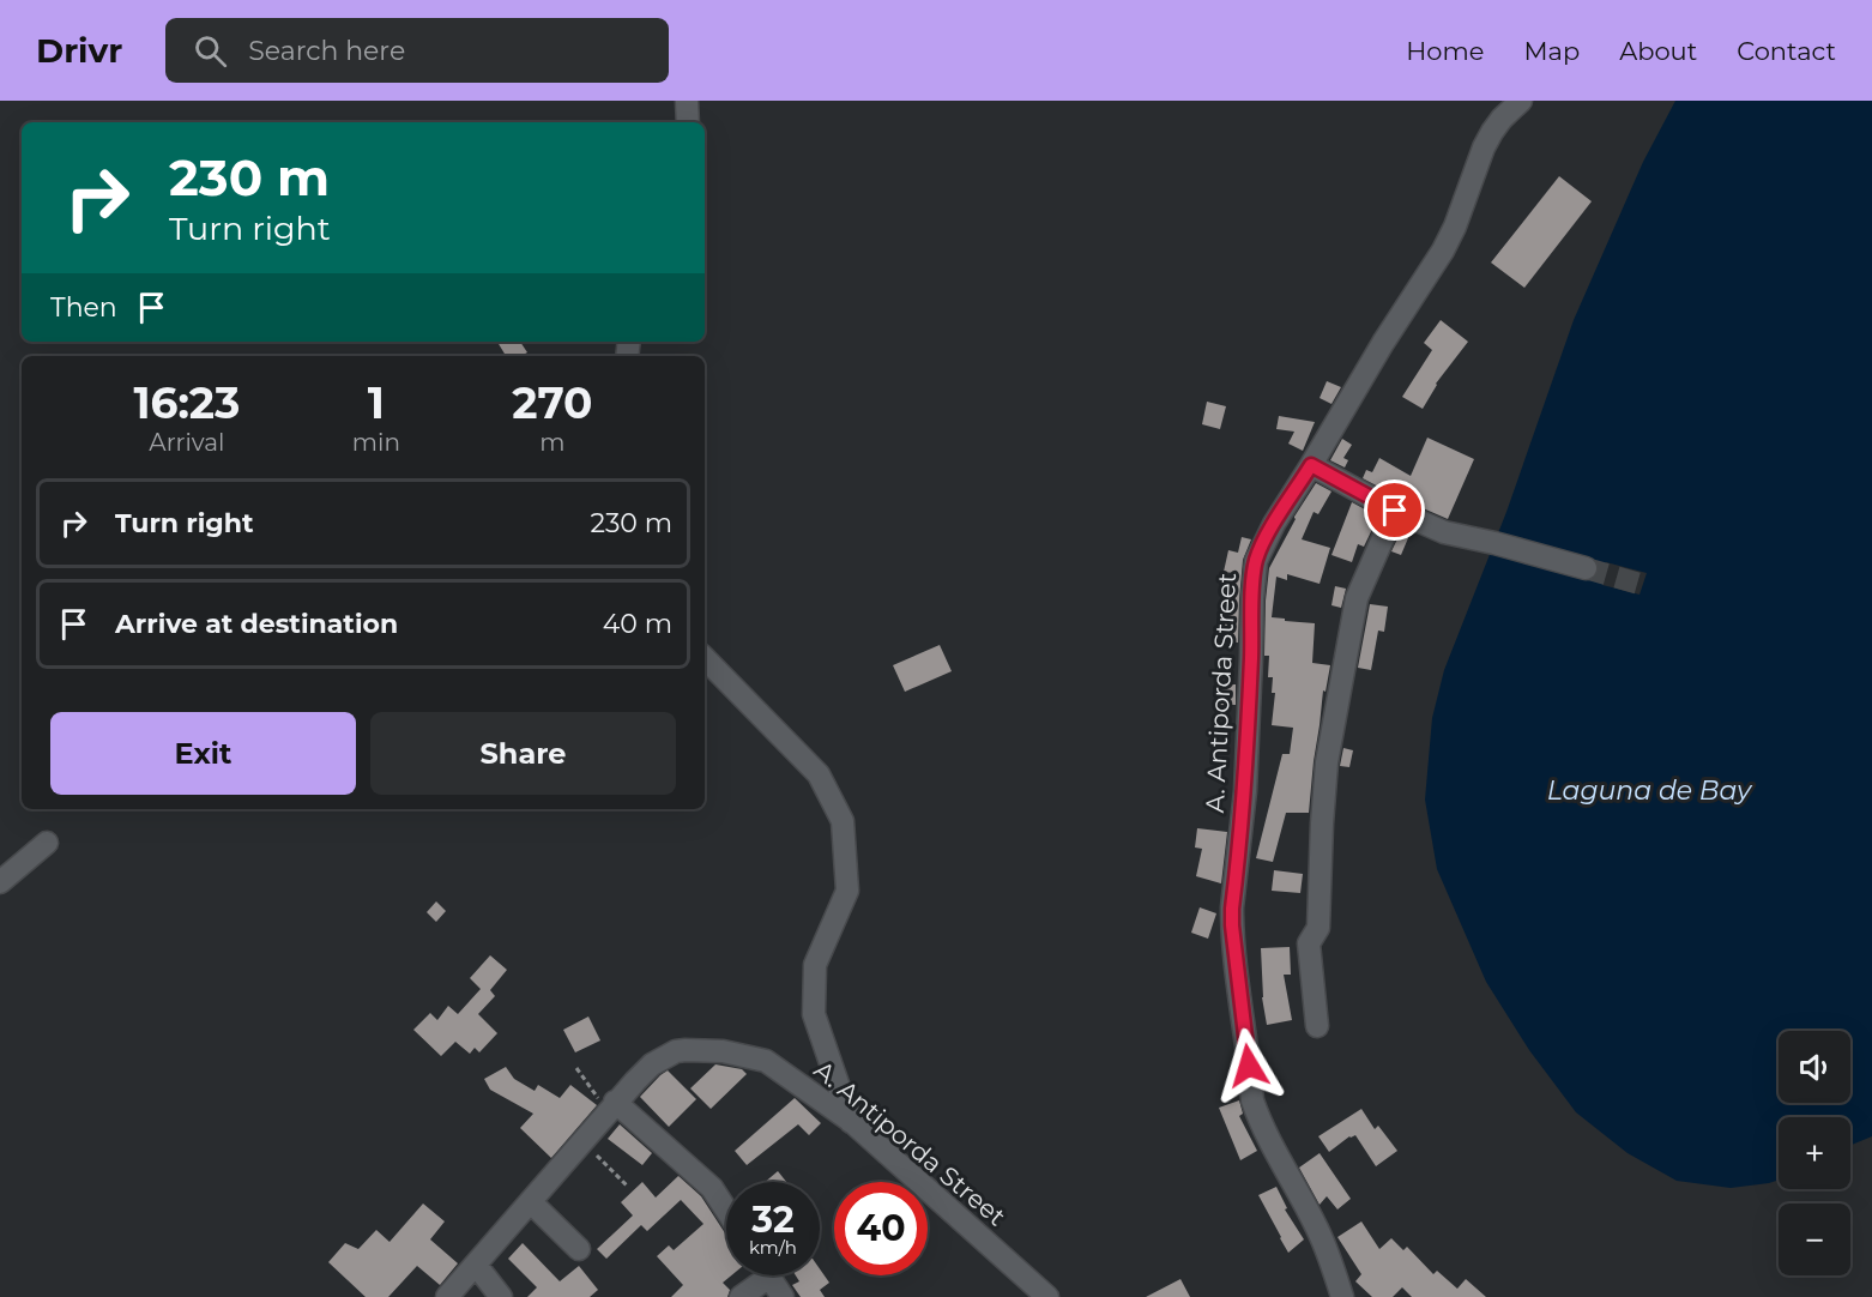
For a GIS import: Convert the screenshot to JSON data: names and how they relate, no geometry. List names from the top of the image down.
{
  "streets": {
    "street": ["A. Antiporda Street"]
  },
  "water": ["Laguna de Bay"],
  "page": {
    "header": "Drivr",
    "search": "Search here",
    "nav": [
      "Home",
      "Map",
      "About",
      "Contact"
    ],
    "turn": ["230 m", "Turn right"],
    "then": "Then",
    "eta": [
      "16:23",
      "Arrival",
      "1",
      "min",
      "270",
      "m"
    ],
    "list": [
      {
        "name": "Turn right",
        "value": "230 m"
      },
      {
        "name": "Arrive at destination",
        "value": "40 m"
      }
    ],
    "buttons": ["Exit", "Share"],
    "map_buttons": ["+", "−"],
    "speed": "32 km/h",
    "limit": "40"
  }
}
